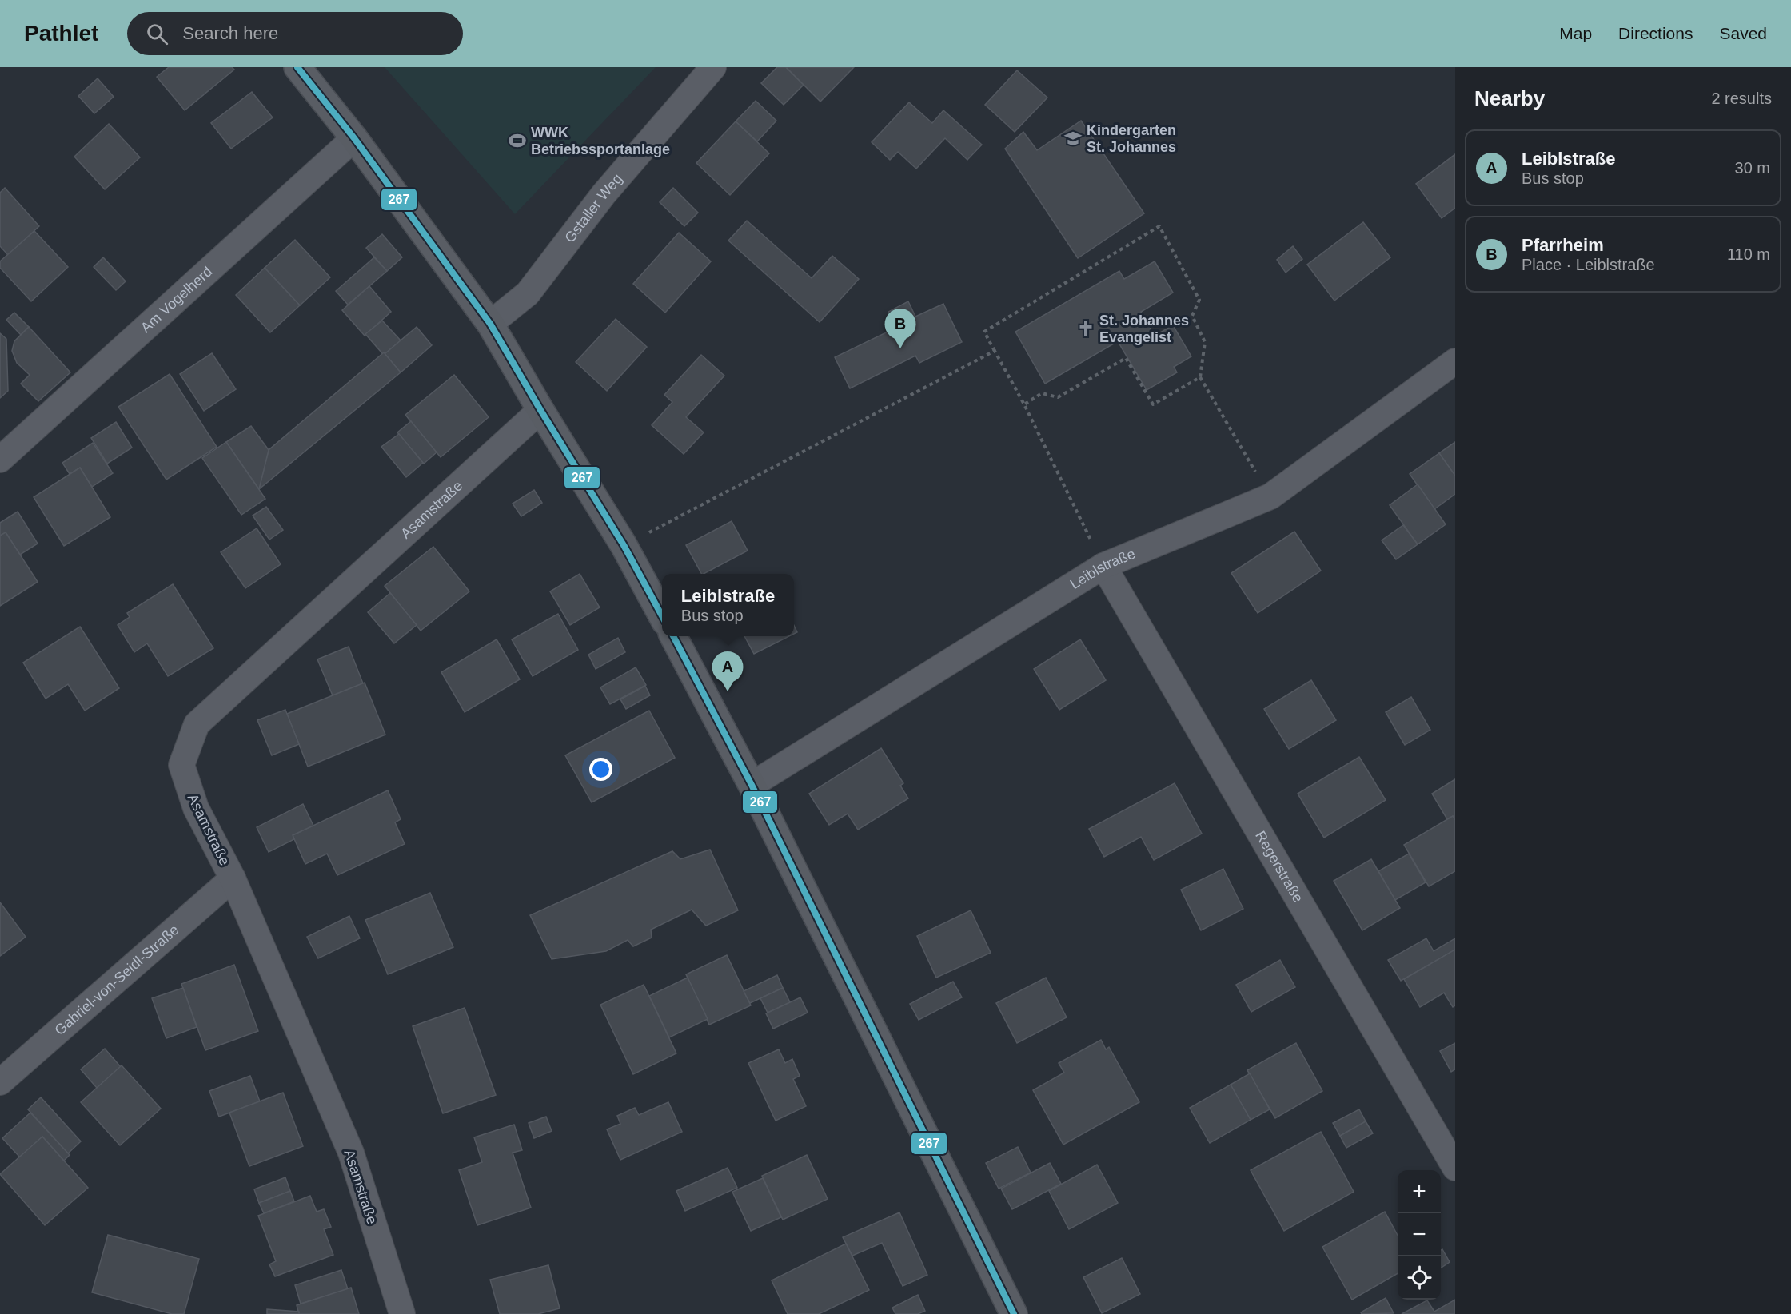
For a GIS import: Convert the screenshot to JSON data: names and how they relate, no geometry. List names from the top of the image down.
{
  "streets": {
    "street": [
      "Gstaller Weg",
      "Am Vogelherd",
      "Asamstraße",
      "Leiblstraße",
      "Regerstraße",
      "Gabriel-von-Seidl-Straße"
    ]
  },
  "crossings": [
    ["Asamstraße", "Gabriel-von-Seidl-Straße"],
    ["Leiblstraße", "Regerstraße"]
  ],
  "places": {
    "school or university": ["Kindergarten St. Johannes"],
    "sports": ["WWK Betriebssportanlage"],
    "church": ["St. Johannes Evangelist"]
  },
  "lines": ["transit line 267"],
  "page": {
    "header": "Pathlet",
    "search": "Search here",
    "nav": ["Map", "Directions", "Saved"],
    "heading": ["Nearby", "2 results"],
    "list": [
      {
        "mark": "A",
        "name": "Leiblstraße",
        "note": "Bus stop",
        "value": "30 m"
      },
      {
        "mark": "B",
        "name": "Pfarrheim",
        "note": "Place · Leiblstraße",
        "value": "110 m"
      }
    ],
    "pins": ["B", "A"],
    "popup": ["Leiblstraße", "Bus stop"],
    "map_buttons": ["+", "−"]
  }
}
